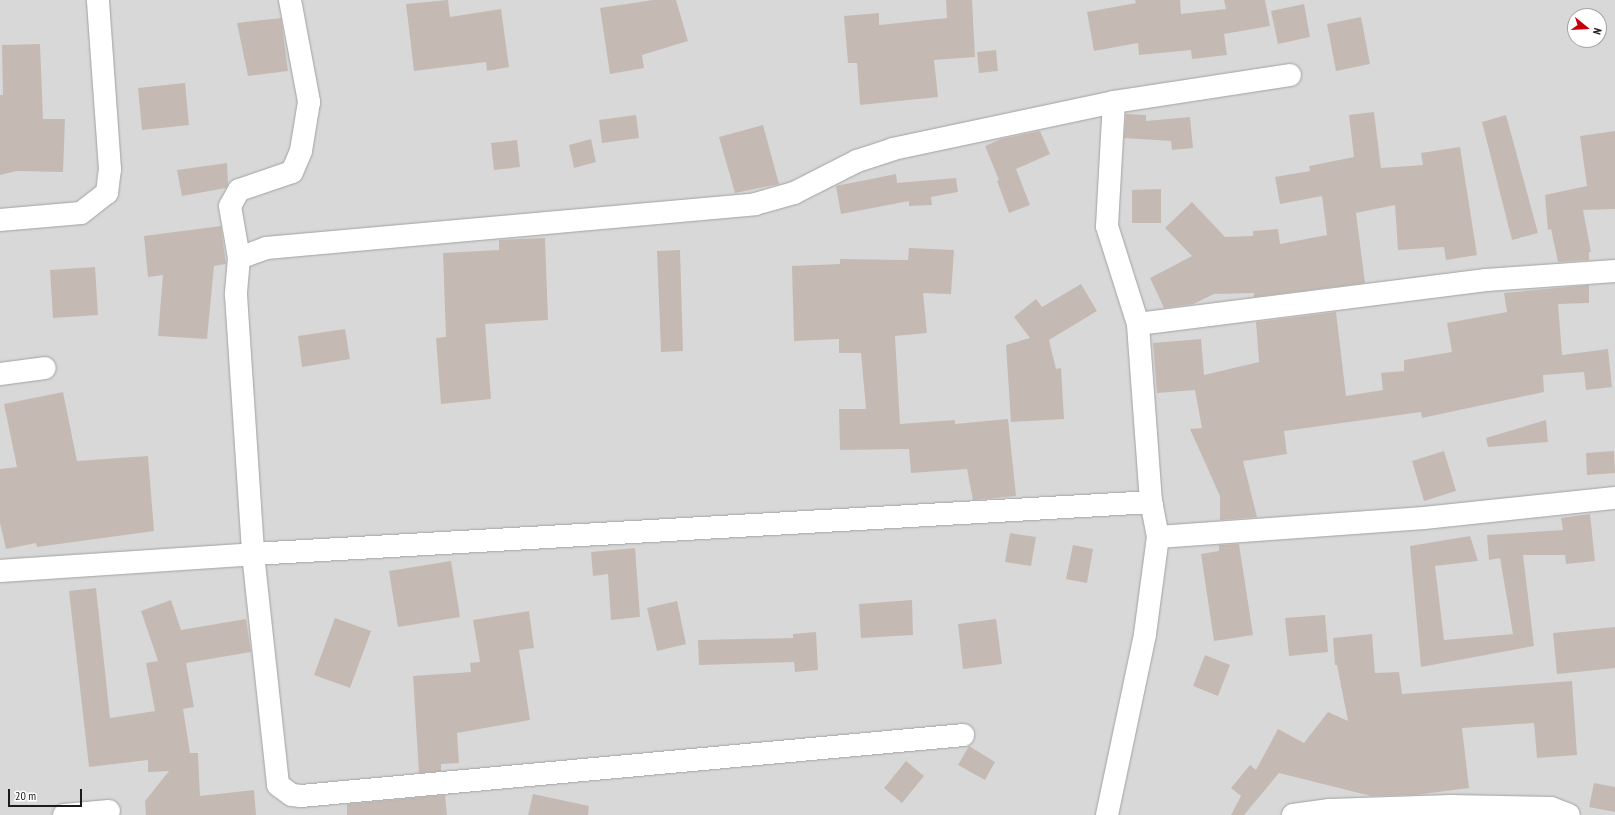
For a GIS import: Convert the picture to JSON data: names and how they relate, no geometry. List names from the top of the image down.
{
  "scale_bar": "20 m",
  "north": "right"
}
